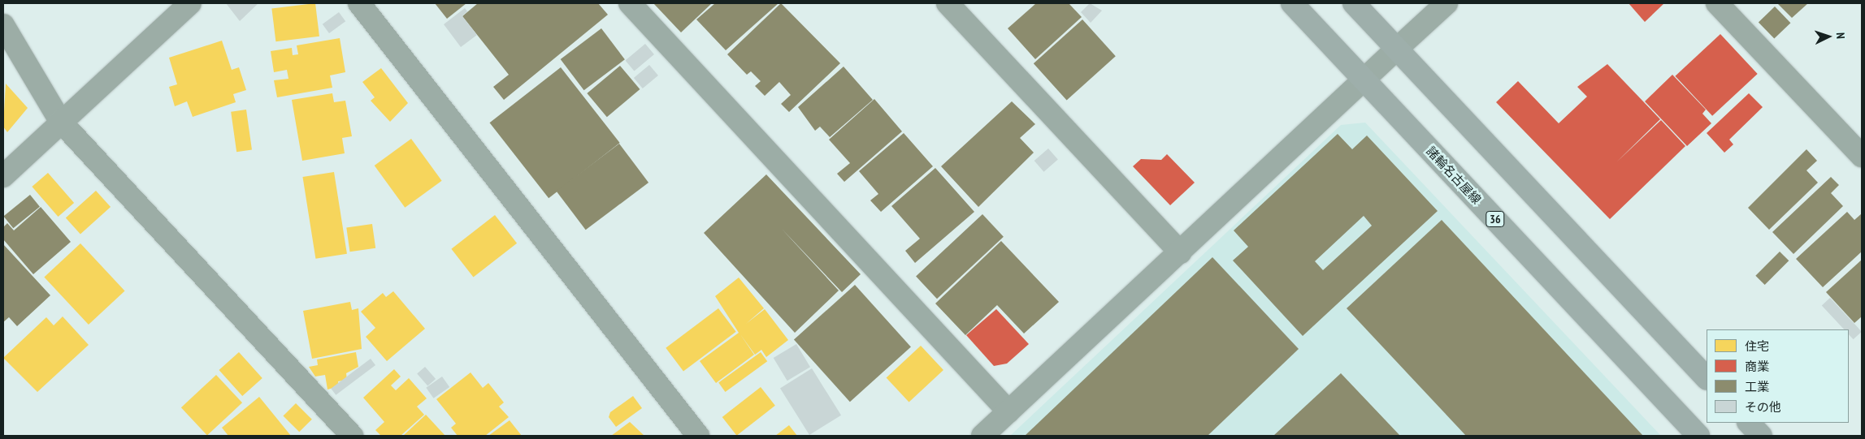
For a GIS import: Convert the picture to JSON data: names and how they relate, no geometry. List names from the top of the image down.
{
  "streets": {
    "main road": ["諸輪名古屋線", "36"]
  },
  "legend": [
    "住宅",
    "商業",
    "工業",
    "その他"
  ],
  "north": "right"
}
